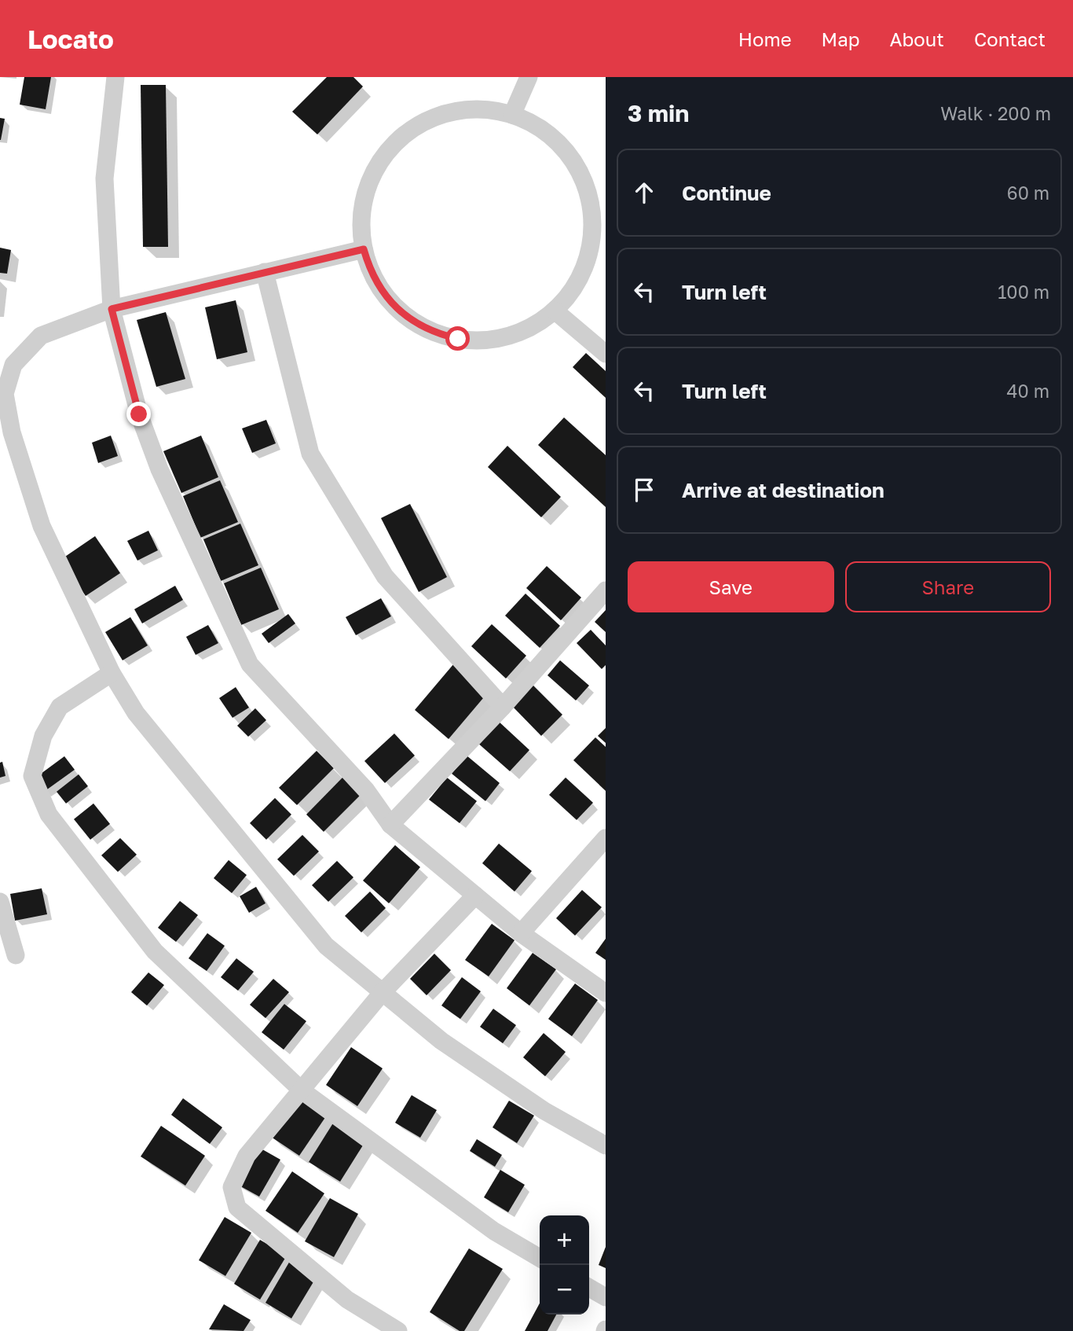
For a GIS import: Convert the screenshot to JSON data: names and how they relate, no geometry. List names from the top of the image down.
{
  "page": {
    "header": "Locato",
    "nav": [
      "Home",
      "Map",
      "About",
      "Contact"
    ],
    "heading": ["3 min", "Walk · 200 m"],
    "list": [
      ["Continue", "60 m"],
      ["Turn left", "100 m"],
      ["Turn left", "40 m"],
      "Arrive at destination"
    ],
    "buttons": ["Save", "Share"],
    "map_buttons": ["+", "−"]
  }
}
